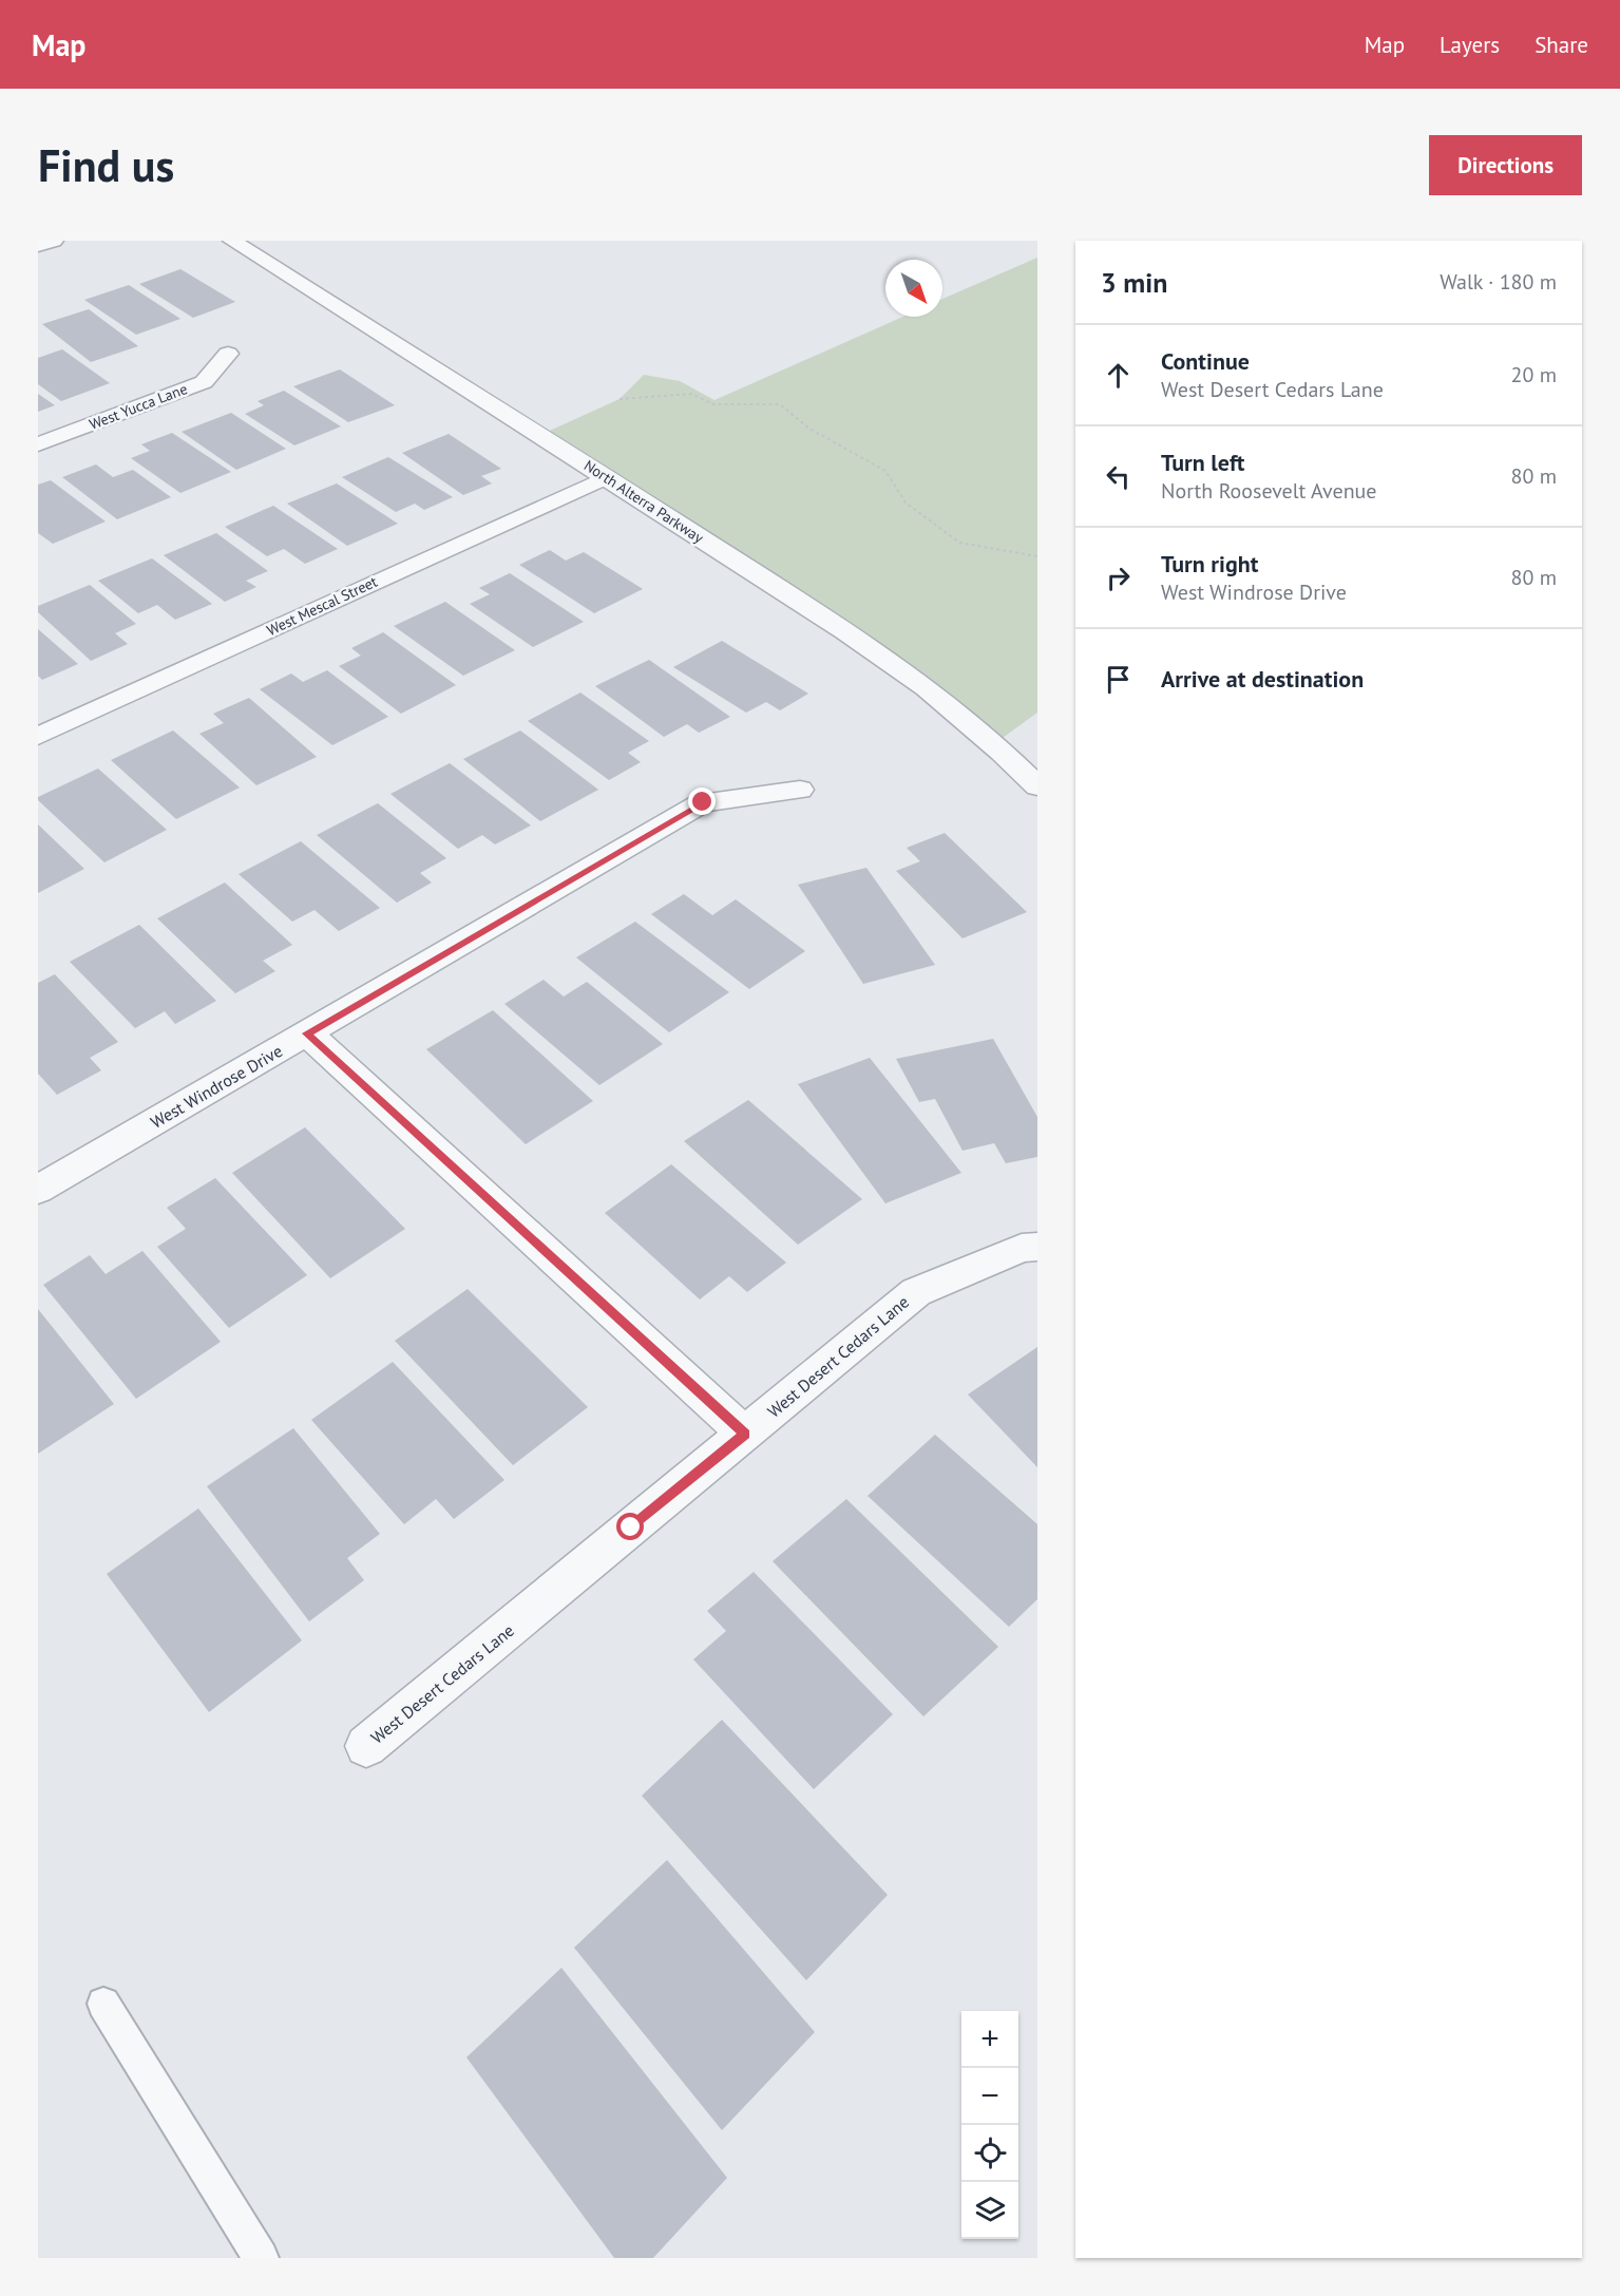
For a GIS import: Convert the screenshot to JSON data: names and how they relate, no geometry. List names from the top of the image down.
{
  "streets": {
    "street": [
      "West Yucca Lane",
      "North Alterra Parkway",
      "West Mescal Street",
      "West Windrose Drive",
      "West Desert Cedars Lane"
    ]
  },
  "crossings": [
    ["North Alterra Parkway", "West Mescal Street"]
  ],
  "north": "bottom right",
  "page": {
    "header": "Map",
    "nav": ["Map", "Layers", "Share"],
    "buttons": "Directions",
    "title": "Find us",
    "heading": ["3 min", "Walk · 180 m"],
    "list": [
      ["Continue", "West Desert Cedars Lane", "20 m"],
      ["Turn left", "North Roosevelt Avenue", "80 m"],
      ["Turn right", "West Windrose Drive", "80 m"],
      "Arrive at destination"
    ],
    "map_buttons": ["+", "−"]
  }
}
